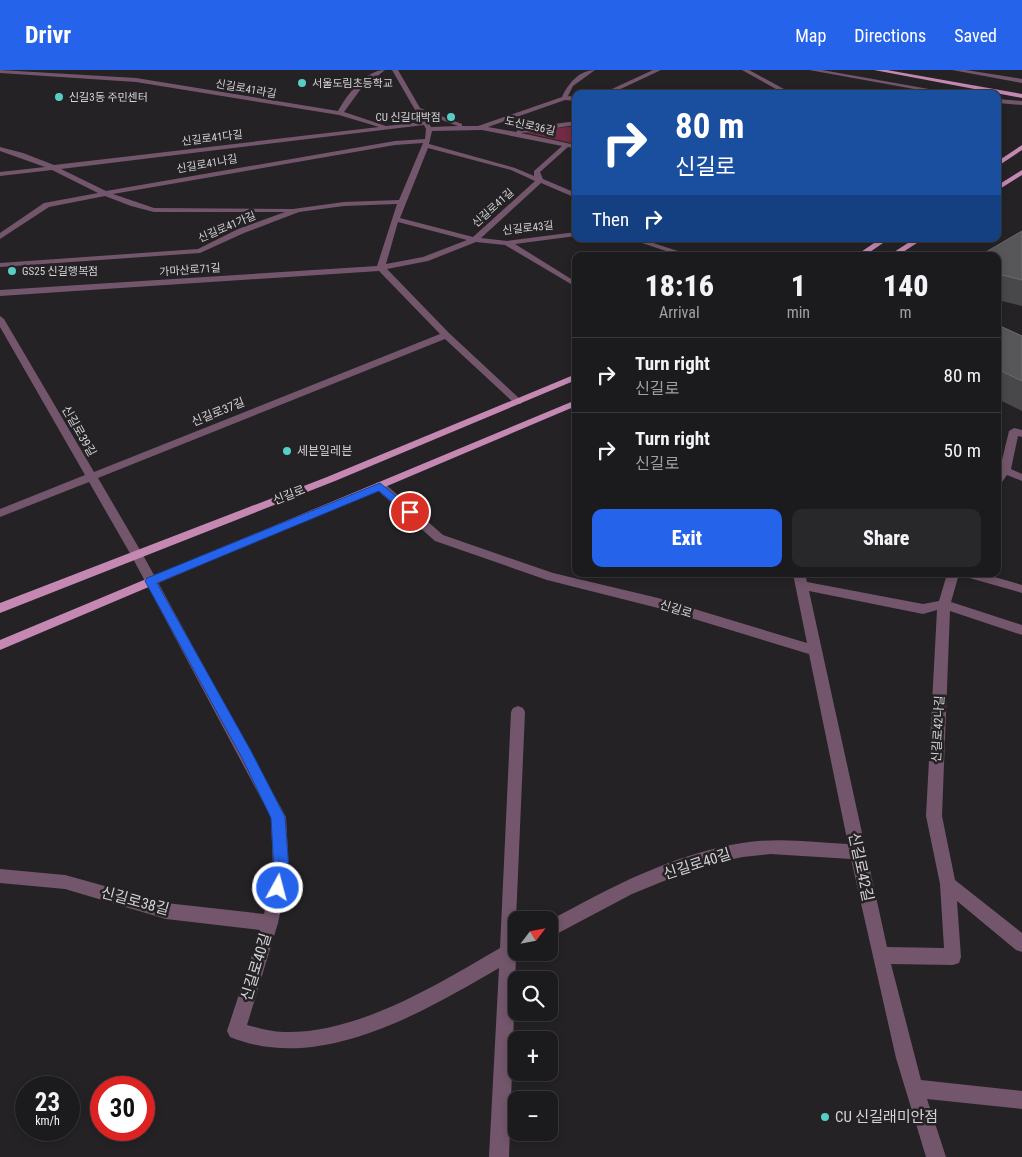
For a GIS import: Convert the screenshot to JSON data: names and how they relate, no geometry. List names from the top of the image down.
{
  "streets": {
    "main road": ["신길로"],
    "street": [
      "신길로41라길",
      "도신로36길",
      "신길로41다길",
      "신길로41나길",
      "신길로41길",
      "신길로41가길",
      "신길로43길",
      "가마산로71길",
      "신길로37길",
      "신길로39길",
      "신길로42나길",
      "신길로40길",
      "신길로42길",
      "신길로38길"
    ]
  },
  "crossings": [
    ["신길로41라길", "신길로41다길"],
    ["도신로36길", "신길로41다길"],
    ["도신로36길", "신길로41길"],
    ["신길로41길", "신길로43길"],
    ["신길로41길", "가마산로71길"],
    ["신길로37길", "신길로39길"],
    ["신길로39길", "신길로"],
    ["신길로39길", "신길로40길"],
    ["신길로", "신길로42길"],
    ["신길로42나길", "신길로42길"],
    ["신길로40길", "신길로42길"],
    ["신길로40길", "신길로38길"]
  ],
  "places": [
    "서울도림초등학교",
    "신길3동 주민센터",
    "CU 신길대박점",
    "GS25 신길행복점",
    "세븐일레븐",
    "CU 신길래미안점"
  ],
  "north": "top right",
  "page": {
    "header": "Drivr",
    "nav": ["Map", "Directions", "Saved"],
    "turn": ["80 m", "신길로"],
    "then": "Then",
    "eta": [
      "18:16",
      "Arrival",
      "1",
      "min",
      "140",
      "m"
    ],
    "list": [
      {
        "name": "Turn right",
        "note": "신길로",
        "value": "80 m"
      },
      {
        "name": "Turn right",
        "note": "신길로",
        "value": "50 m"
      }
    ],
    "buttons": ["Exit", "Share"],
    "map_buttons": ["+", "−"],
    "speed": "23 km/h",
    "limit": "30"
  }
}
